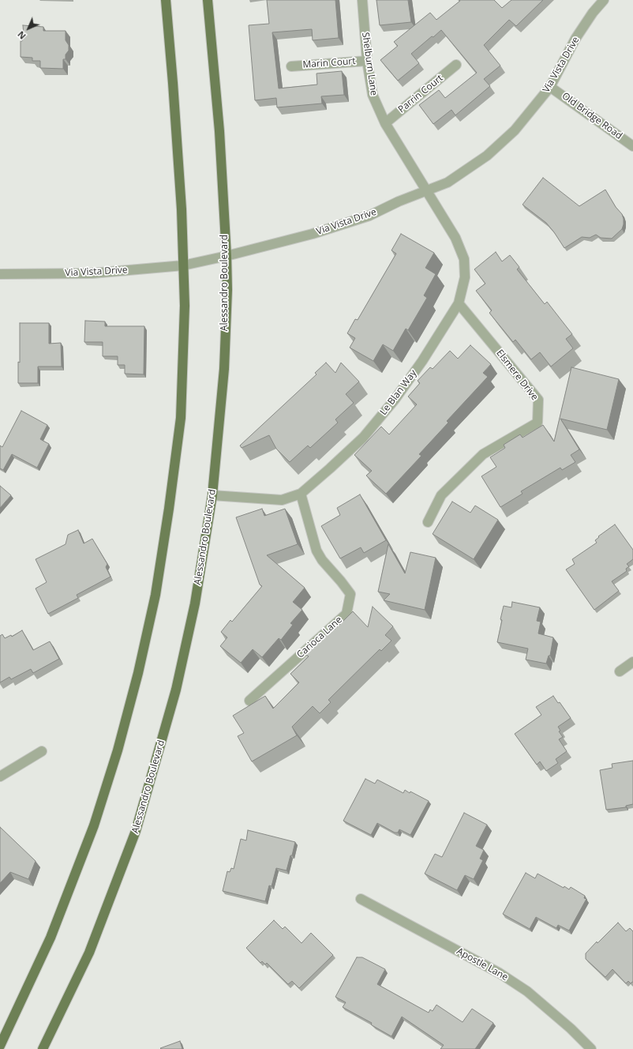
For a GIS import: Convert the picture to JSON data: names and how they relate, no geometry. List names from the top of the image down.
{
  "streets": {
    "main road": ["Alessandro Boulevard"],
    "street": [
      "Marin Court",
      "Shelburn Lane",
      "Via Vista Drive",
      "Parrin Court",
      "Old Bridge Road",
      "Elsmere Drive",
      "Le Blan Way",
      "Carioca Lane",
      "Apostle Lane"
    ]
  },
  "crossings": [
    ["Marin Court", "Shelburn Lane"],
    ["Shelburn Lane", "Via Vista Drive"],
    ["Shelburn Lane", "Parrin Court"],
    ["Shelburn Lane", "Le Blan Way"],
    ["Via Vista Drive", "Old Bridge Road"],
    ["Via Vista Drive", "Alessandro Boulevard"],
    ["Via Vista Drive", "Le Blan Way"],
    ["Alessandro Boulevard", "Le Blan Way"],
    ["Elsmere Drive", "Le Blan Way"],
    ["Le Blan Way", "Carioca Lane"]
  ],
  "north": "bottom left"
}
